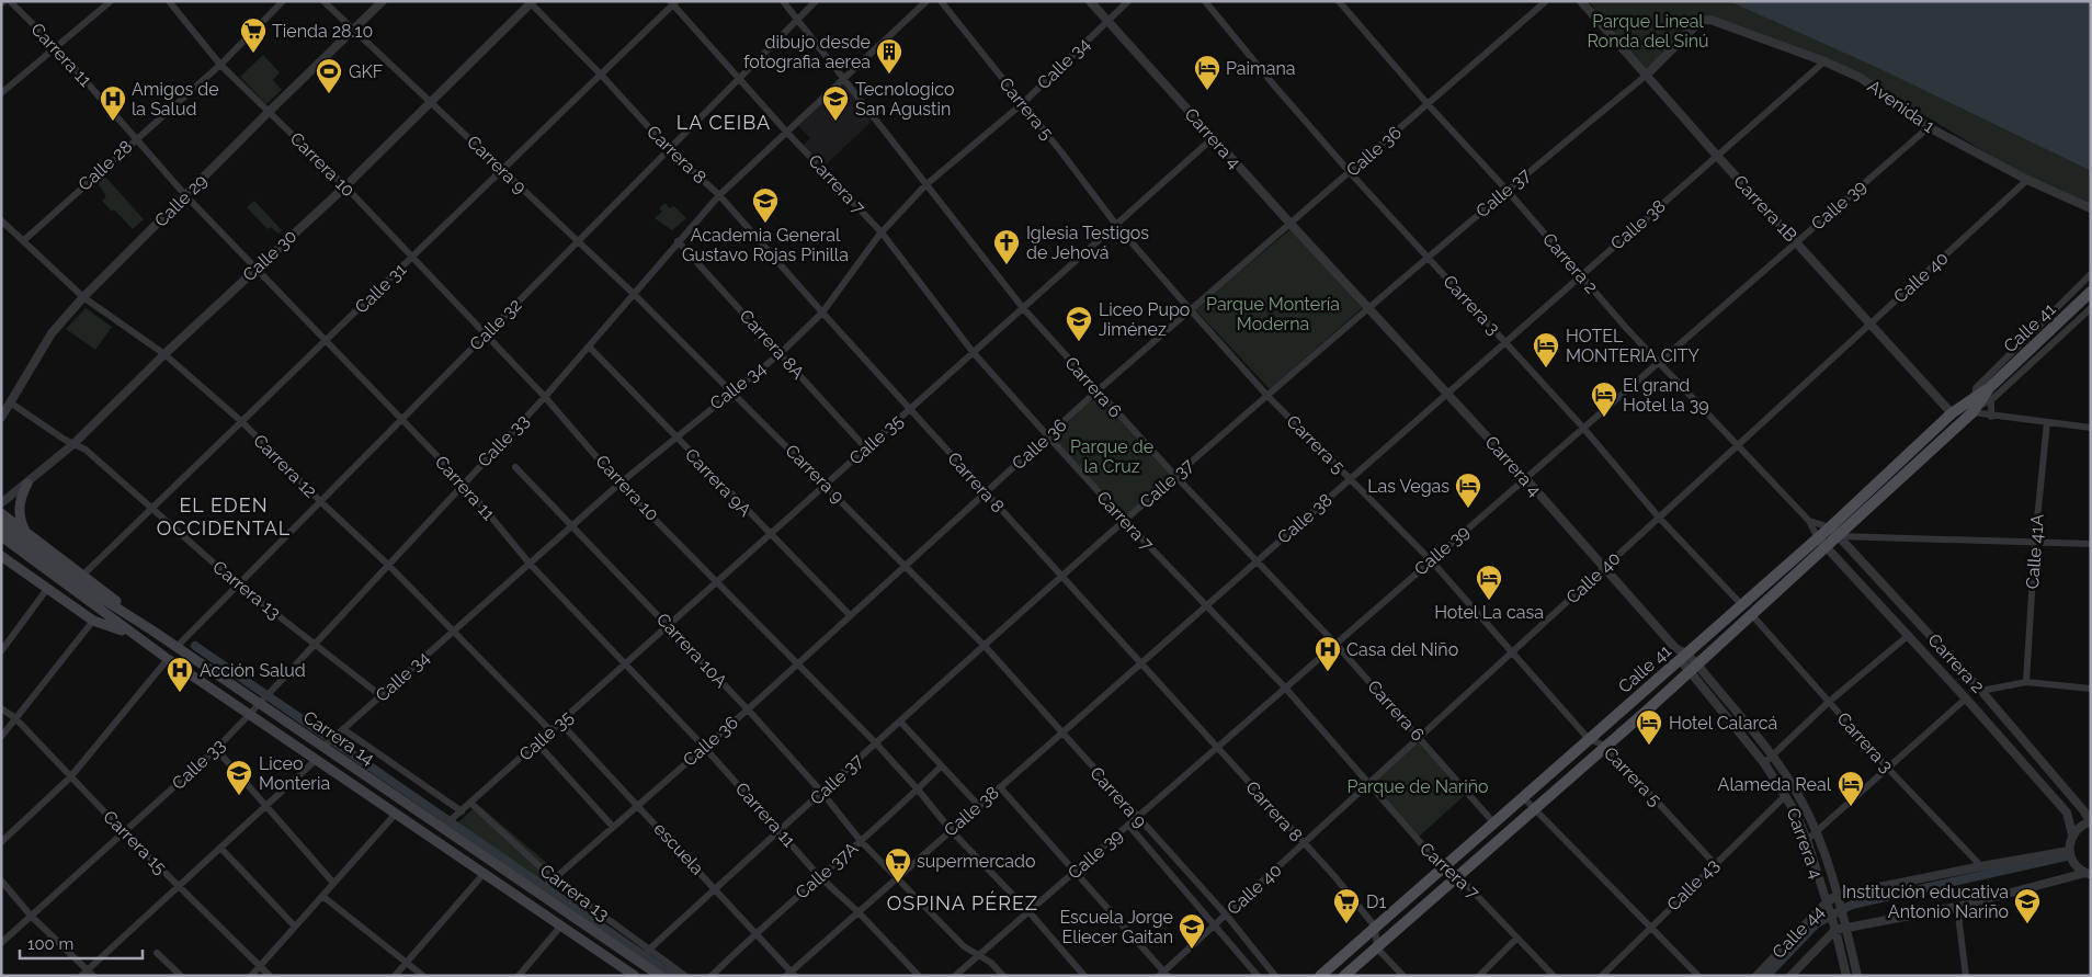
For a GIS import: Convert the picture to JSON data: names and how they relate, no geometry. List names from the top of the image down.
{
  "streets": {
    "main road": ["Calle 41", "Carrera 14"],
    "street": [
      "Carrera 11",
      "Calle 34",
      "Avenida 1",
      "Carrera 5",
      "Carrera 4",
      "Calle 36",
      "Carrera 8",
      "Carrera 10",
      "Carrera 9",
      "Calle 28",
      "Carrera 7",
      "Calle 37",
      "Calle 29",
      "Calle 39",
      "Carrera 1B",
      "Calle 38",
      "Calle 30",
      "Carrera 2",
      "Calle 40",
      "Calle 31",
      "Carrera 3",
      "Calle 32",
      "Carrera 8A",
      "Carrera 6",
      "Calle 35",
      "Calle 33",
      "Carrera 12",
      "Carrera 9A",
      "Calle 41A",
      "Carrera 13",
      "Carrera 10A",
      "Carrera 15",
      "escuela",
      "Calle 37A",
      "Calle 43",
      "Calle 44"
    ]
  },
  "crossings": [
    ["Carrera 11", "Calle 34"],
    ["Carrera 11", "Calle 36"],
    ["Carrera 11", "Calle 28"],
    ["Carrera 11", "Calle 37"],
    ["Carrera 11", "Calle 29"],
    ["Carrera 11", "Calle 38"],
    ["Carrera 11", "Calle 30"],
    ["Carrera 11", "Calle 31"],
    ["Carrera 11", "Calle 32"],
    ["Carrera 11", "Calle 35"],
    ["Carrera 11", "Calle 33"],
    ["Carrera 11", "Calle 37A"],
    ["Calle 34", "Carrera 5"],
    ["Calle 34", "Carrera 4"],
    ["Calle 34", "Carrera 8"],
    ["Calle 34", "Carrera 10"],
    ["Calle 34", "Carrera 9"],
    ["Calle 34", "Carrera 7"],
    ["Calle 34", "Carrera 8A"],
    ["Calle 34", "Carrera 6"],
    ["Calle 34", "Carrera 12"],
    ["Calle 34", "Carrera 9A"],
    ["Calle 34", "Carrera 13"],
    ["Calle 34", "Carrera 10A"],
    ["Calle 34", "Carrera 14"],
    ["Avenida 1", "Calle 37"],
    ["Avenida 1", "Calle 39"],
    ["Avenida 1", "Calle 38"],
    ["Avenida 1", "Calle 40"],
    ["Carrera 5", "Calle 36"],
    ["Carrera 5", "Calle 37"],
    ["Carrera 5", "Calle 39"],
    ["Carrera 5", "Calle 38"],
    ["Carrera 5", "Calle 40"],
    ["Carrera 5", "Calle 41"],
    ["Carrera 5", "Calle 35"],
    ["Carrera 5", "Calle 43"],
    ["Carrera 4", "Calle 36"],
    ["Carrera 4", "Calle 37"],
    ["Carrera 4", "Calle 39"],
    ["Carrera 4", "Calle 38"],
    ["Carrera 4", "Calle 40"],
    ["Carrera 4", "Calle 41"],
    ["Carrera 4", "Calle 35"],
    ["Carrera 4", "Calle 43"],
    ["Carrera 4", "Calle 44"],
    ["Calle 36", "Carrera 8"],
    ["Calle 36", "Carrera 10"],
    ["Calle 36", "Carrera 9"],
    ["Calle 36", "Carrera 7"],
    ["Calle 36", "Carrera 2"],
    ["Calle 36", "Carrera 3"],
    ["Calle 36", "Carrera 6"],
    ["Calle 36", "Carrera 9A"],
    ["Calle 36", "Carrera 13"],
    ["Calle 36", "Carrera 10A"],
    ["Calle 36", "Carrera 14"],
    ["Calle 36", "escuela"],
    ["Carrera 8", "Calle 37"],
    ["Carrera 8", "Calle 39"],
    ["Carrera 8", "Calle 38"],
    ["Carrera 8", "Calle 30"],
    ["Carrera 8", "Calle 40"],
    ["Carrera 8", "Calle 31"],
    ["Carrera 8", "Calle 32"],
    ["Carrera 8", "Calle 41"],
    ["Carrera 8", "Calle 35"],
    ["Carrera 8", "Calle 33"],
    ["Carrera 10", "Calle 28"],
    ["Carrera 10", "Calle 37"],
    ["Carrera 10", "Calle 29"],
    ["Carrera 10", "Calle 39"],
    ["Carrera 10", "Calle 38"],
    ["Carrera 10", "Calle 30"],
    ["Carrera 10", "Calle 31"],
    ["Carrera 10", "Calle 32"],
    ["Carrera 10", "Calle 35"],
    ["Carrera 10", "Calle 33"],
    ["Carrera 10", "Calle 37A"],
    ["Carrera 9", "Calle 37"],
    ["Carrera 9", "Calle 29"],
    ["Carrera 9", "Calle 39"],
    ["Carrera 9", "Calle 38"],
    ["Carrera 9", "Calle 30"],
    ["Carrera 9", "Calle 40"],
    ["Carrera 9", "Calle 31"],
    ["Carrera 9", "Calle 32"],
    ["Carrera 9", "Calle 35"],
    ["Carrera 9", "Calle 33"],
    ["Calle 28", "Carrera 12"],
    ["Carrera 7", "Calle 37"],
    ["Carrera 7", "Calle 39"],
    ["Carrera 7", "Calle 38"],
    ["Carrera 7", "Calle 40"],
    ["Carrera 7", "Calle 31"],
    ["Carrera 7", "Calle 32"],
    ["Carrera 7", "Calle 41"],
    ["Carrera 7", "Calle 35"],
    ["Carrera 7", "Calle 33"],
    ["Calle 37", "Carrera 1B"],
    ["Calle 37", "Carrera 2"],
    ["Calle 37", "Carrera 3"],
    ["Calle 37", "Carrera 6"],
    ["Calle 37", "Carrera 13"],
    ["Calle 37", "Carrera 10A"],
    ["Calle 37", "Carrera 14"],
    ["Calle 37", "escuela"],
    ["Calle 29", "Carrera 12"],
    ["Calle 29", "Carrera 13"],
    ["Calle 39", "Carrera 1B"],
    ["Calle 39", "Carrera 2"],
    ["Calle 39", "Carrera 3"],
    ["Calle 39", "Carrera 6"],
    ["Calle 39", "Carrera 10A"],
    ["Carrera 1B", "Calle 38"],
    ["Carrera 1B", "Calle 40"],
    ["Carrera 1B", "Calle 41"],
    ["Calle 38", "Carrera 2"],
    ["Calle 38", "Carrera 3"],
    ["Calle 38", "Carrera 6"],
    ["Calle 38", "Carrera 10A"],
    ["Calle 38", "escuela"],
    ["Calle 30", "Carrera 12"],
    ["Calle 30", "Carrera 13"],
    ["Carrera 2", "Calle 40"],
    ["Carrera 2", "Calle 41"],
    ["Calle 40", "Carrera 3"],
    ["Calle 40", "Carrera 6"],
    ["Calle 31", "Carrera 12"],
    ["Calle 31", "Carrera 13"],
    ["Carrera 3", "Calle 41"],
    ["Carrera 3", "Calle 44"],
    ["Calle 32", "Carrera 6"],
    ["Calle 32", "Carrera 12"],
    ["Calle 32", "Carrera 13"],
    ["Calle 32", "Carrera 14"],
    ["Calle 41", "Carrera 6"],
    ["Carrera 8A", "Calle 35"],
    ["Carrera 8A", "Calle 33"],
    ["Carrera 6", "Calle 35"],
    ["Carrera 6", "Calle 33"],
    ["Calle 35", "Carrera 12"],
    ["Calle 35", "Carrera 9A"],
    ["Calle 35", "Carrera 13"],
    ["Calle 35", "Carrera 10A"],
    ["Calle 35", "Carrera 14"],
    ["Calle 35", "escuela"],
    ["Calle 33", "Carrera 12"],
    ["Calle 33", "Carrera 9A"],
    ["Calle 33", "Carrera 13"],
    ["Calle 33", "Carrera 14"],
    ["Calle 33", "Carrera 15"],
    ["Carrera 10A", "Calle 37A"],
    ["escuela", "Calle 37A"]
  ],
  "districts": ["LA CEIBA", "EL EDEN OCCIDENTAL", "OSPINA PÉREZ"],
  "parks": [
    "Parque Lineal Ronda del Sinú",
    "Parque Montería Moderna",
    "Parque de la Cruz",
    "Parque de Nariño"
  ],
  "places": {
    "supermarket": ["Tienda 28.10", "supermercado", "D1"],
    "building": ["dibujo desde fotografia aerea"],
    "hotel": [
      "Paimana",
      "HOTEL MONTERIA CITY",
      "El grand Hotel la 39",
      "Las Vegas",
      "Hotel La casa",
      "Hotel Calarcá",
      "Alameda Real"
    ],
    "sports": ["GKF"],
    "hospital": ["Amigos de la Salud", "Casa del Niño", "Acción Salud"],
    "school or university": [
      "Tecnologico San Agustin",
      "Academia General Gustavo Rojas Pinilla",
      "Liceo Pupo Jiménez",
      "Liceo Monteria",
      "Institución educativa Antonio Nariño",
      "Escuela Jorge Eliecer Gaitan"
    ],
    "church": ["Iglesia Testigos de Jehová"]
  },
  "scale_bar": "100 m"
}
